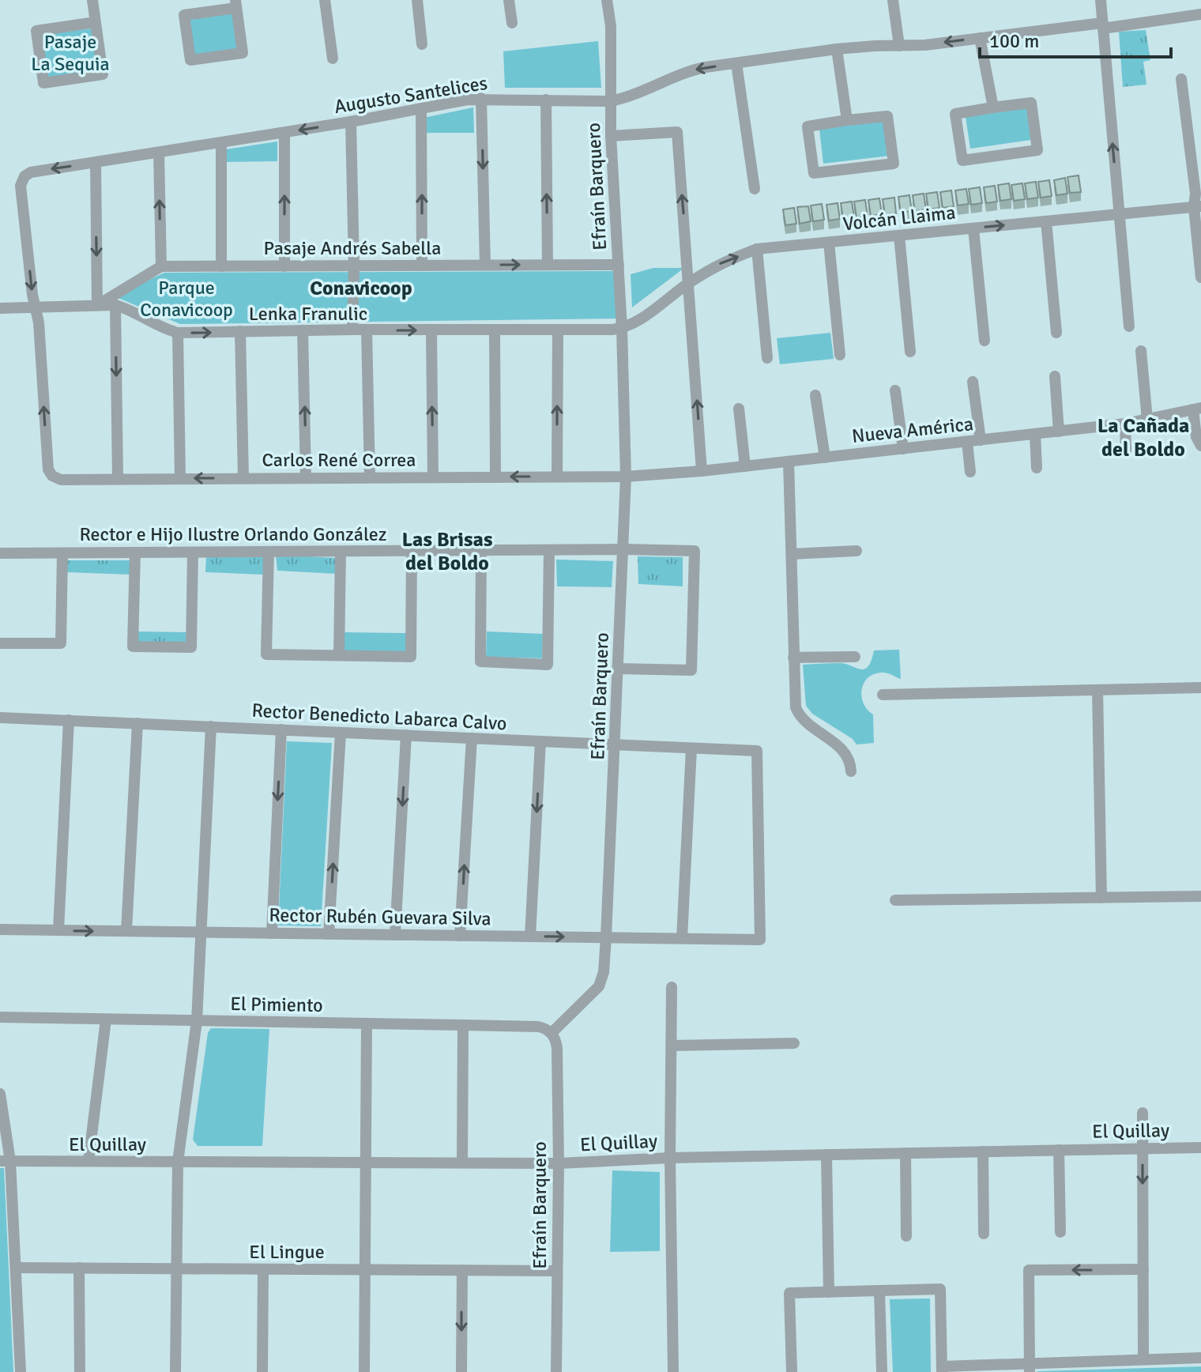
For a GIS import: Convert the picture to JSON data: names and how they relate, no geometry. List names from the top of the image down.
{
  "streets": {
    "street": [
      "Augusto Santelices",
      "Efraín Barquero",
      "Volcán Llaima",
      "Pasaje Andrés Sabella",
      "Lenka Franulic",
      "Nueva América",
      "Carlos René Correa",
      "Rector e Hijo Ilustre Orlando González",
      "Rector Benedicto Labarca Calvo",
      "Rector Rubén Guevara Silva",
      "El Pimiento",
      "El Quillay",
      "El Lingue"
    ]
  },
  "crossings": [
    ["Augusto Santelices", "Efraín Barquero"],
    ["Augusto Santelices", "Lenka Franulic"],
    ["Augusto Santelices", "Carlos René Correa"],
    ["Efraín Barquero", "Volcán Llaima"],
    ["Efraín Barquero", "Pasaje Andrés Sabella"],
    ["Efraín Barquero", "Lenka Franulic"],
    ["Efraín Barquero", "Nueva América"],
    ["Efraín Barquero", "Carlos René Correa"],
    ["Efraín Barquero", "Rector e Hijo Ilustre Orlando González"],
    ["Efraín Barquero", "Rector Benedicto Labarca Calvo"],
    ["Efraín Barquero", "Rector Rubén Guevara Silva"],
    ["Efraín Barquero", "El Pimiento"],
    ["Efraín Barquero", "El Quillay"],
    ["Efraín Barquero", "El Lingue"],
    ["Volcán Llaima", "Lenka Franulic"],
    ["Lenka Franulic", "Carlos René Correa"],
    ["Nueva América", "Carlos René Correa"],
    ["Rector Benedicto Labarca Calvo", "Rector Rubén Guevara Silva"]
  ],
  "districts": ["Conavicoop", "La Cañada del Boldo", "Las Brisas del Boldo"],
  "parks": ["Pasaje La Sequia", "Parque Conavicoop"],
  "scale_bar": "100 m"
}
